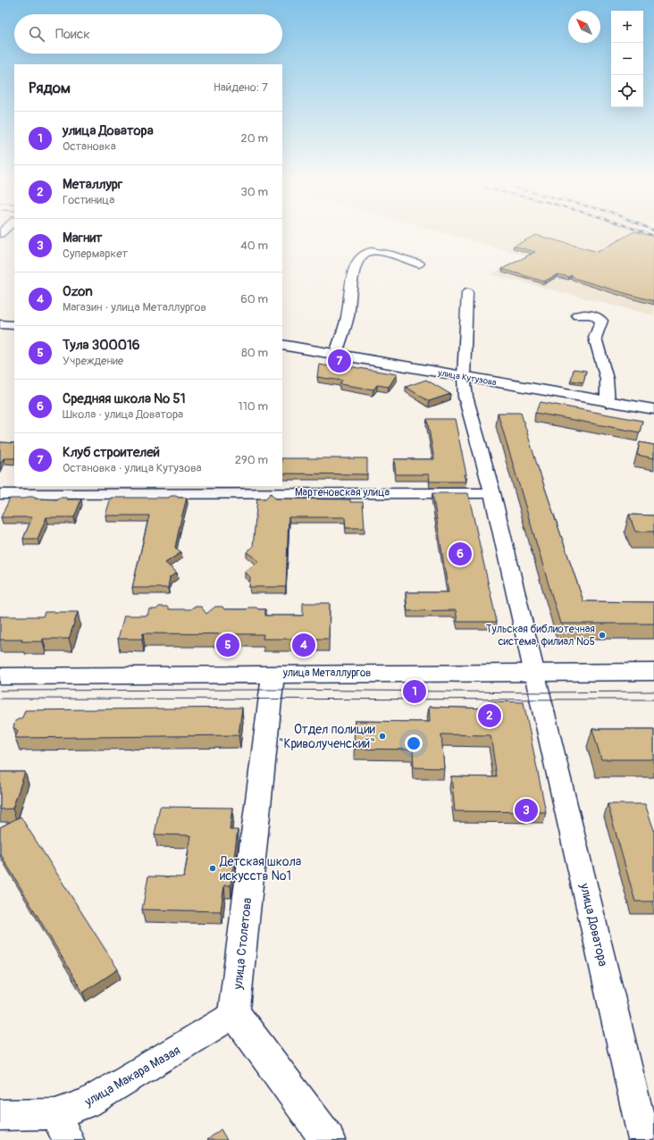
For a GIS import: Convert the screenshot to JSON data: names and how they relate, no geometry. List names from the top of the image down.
{
  "streets": {
    "main road": ["улица Кутузова", "улица Металлургов", "улица Столетова"],
    "street": ["Мартеновская улица", "улица Доватора", "улица Макара Мазая"]
  },
  "crossings": [
    ["улица Кутузова", "улица Доватора"],
    ["Мартеновская улица", "улица Доватора"],
    ["улица Металлургов", "улица Доватора"],
    ["улица Металлургов", "улица Столетова"],
    ["улица Столетова", "улица Макара Мазая"]
  ],
  "places": ["Тульская библиотечная система, филиал №5", "Отдел полиции \"Криволученский\"", "Детская школа искусств №1"],
  "north": "top left",
  "page": {
    "map_buttons": ["+", "−"],
    "search": "Поиск",
    "heading": ["Рядом", "Найдено: 7"],
    "list": [
      {
        "mark": "1",
        "name": "улица Доватора",
        "note": "Остановка",
        "value": "20 m"
      },
      {
        "mark": "2",
        "name": "Металлург",
        "note": "Гостиница",
        "value": "30 m"
      },
      {
        "mark": "3",
        "name": "Магнит",
        "note": "Супермаркет",
        "value": "40 m"
      },
      {
        "mark": "4",
        "name": "Ozon",
        "note": "Магазин · улица Металлургов",
        "value": "60 m"
      },
      {
        "mark": "5",
        "name": "Тула 300016",
        "note": "Учреждение",
        "value": "80 m"
      },
      {
        "mark": "6",
        "name": "Средняя школа № 51",
        "note": "Школа · улица Доватора",
        "value": "110 m"
      },
      {
        "mark": "7",
        "name": "Клуб строителей",
        "note": "Остановка · улица Кутузова",
        "value": "290 m"
      }
    ],
    "pins": [
      "7",
      "6",
      "4",
      "5",
      "1",
      "2",
      "3"
    ]
  }
}
